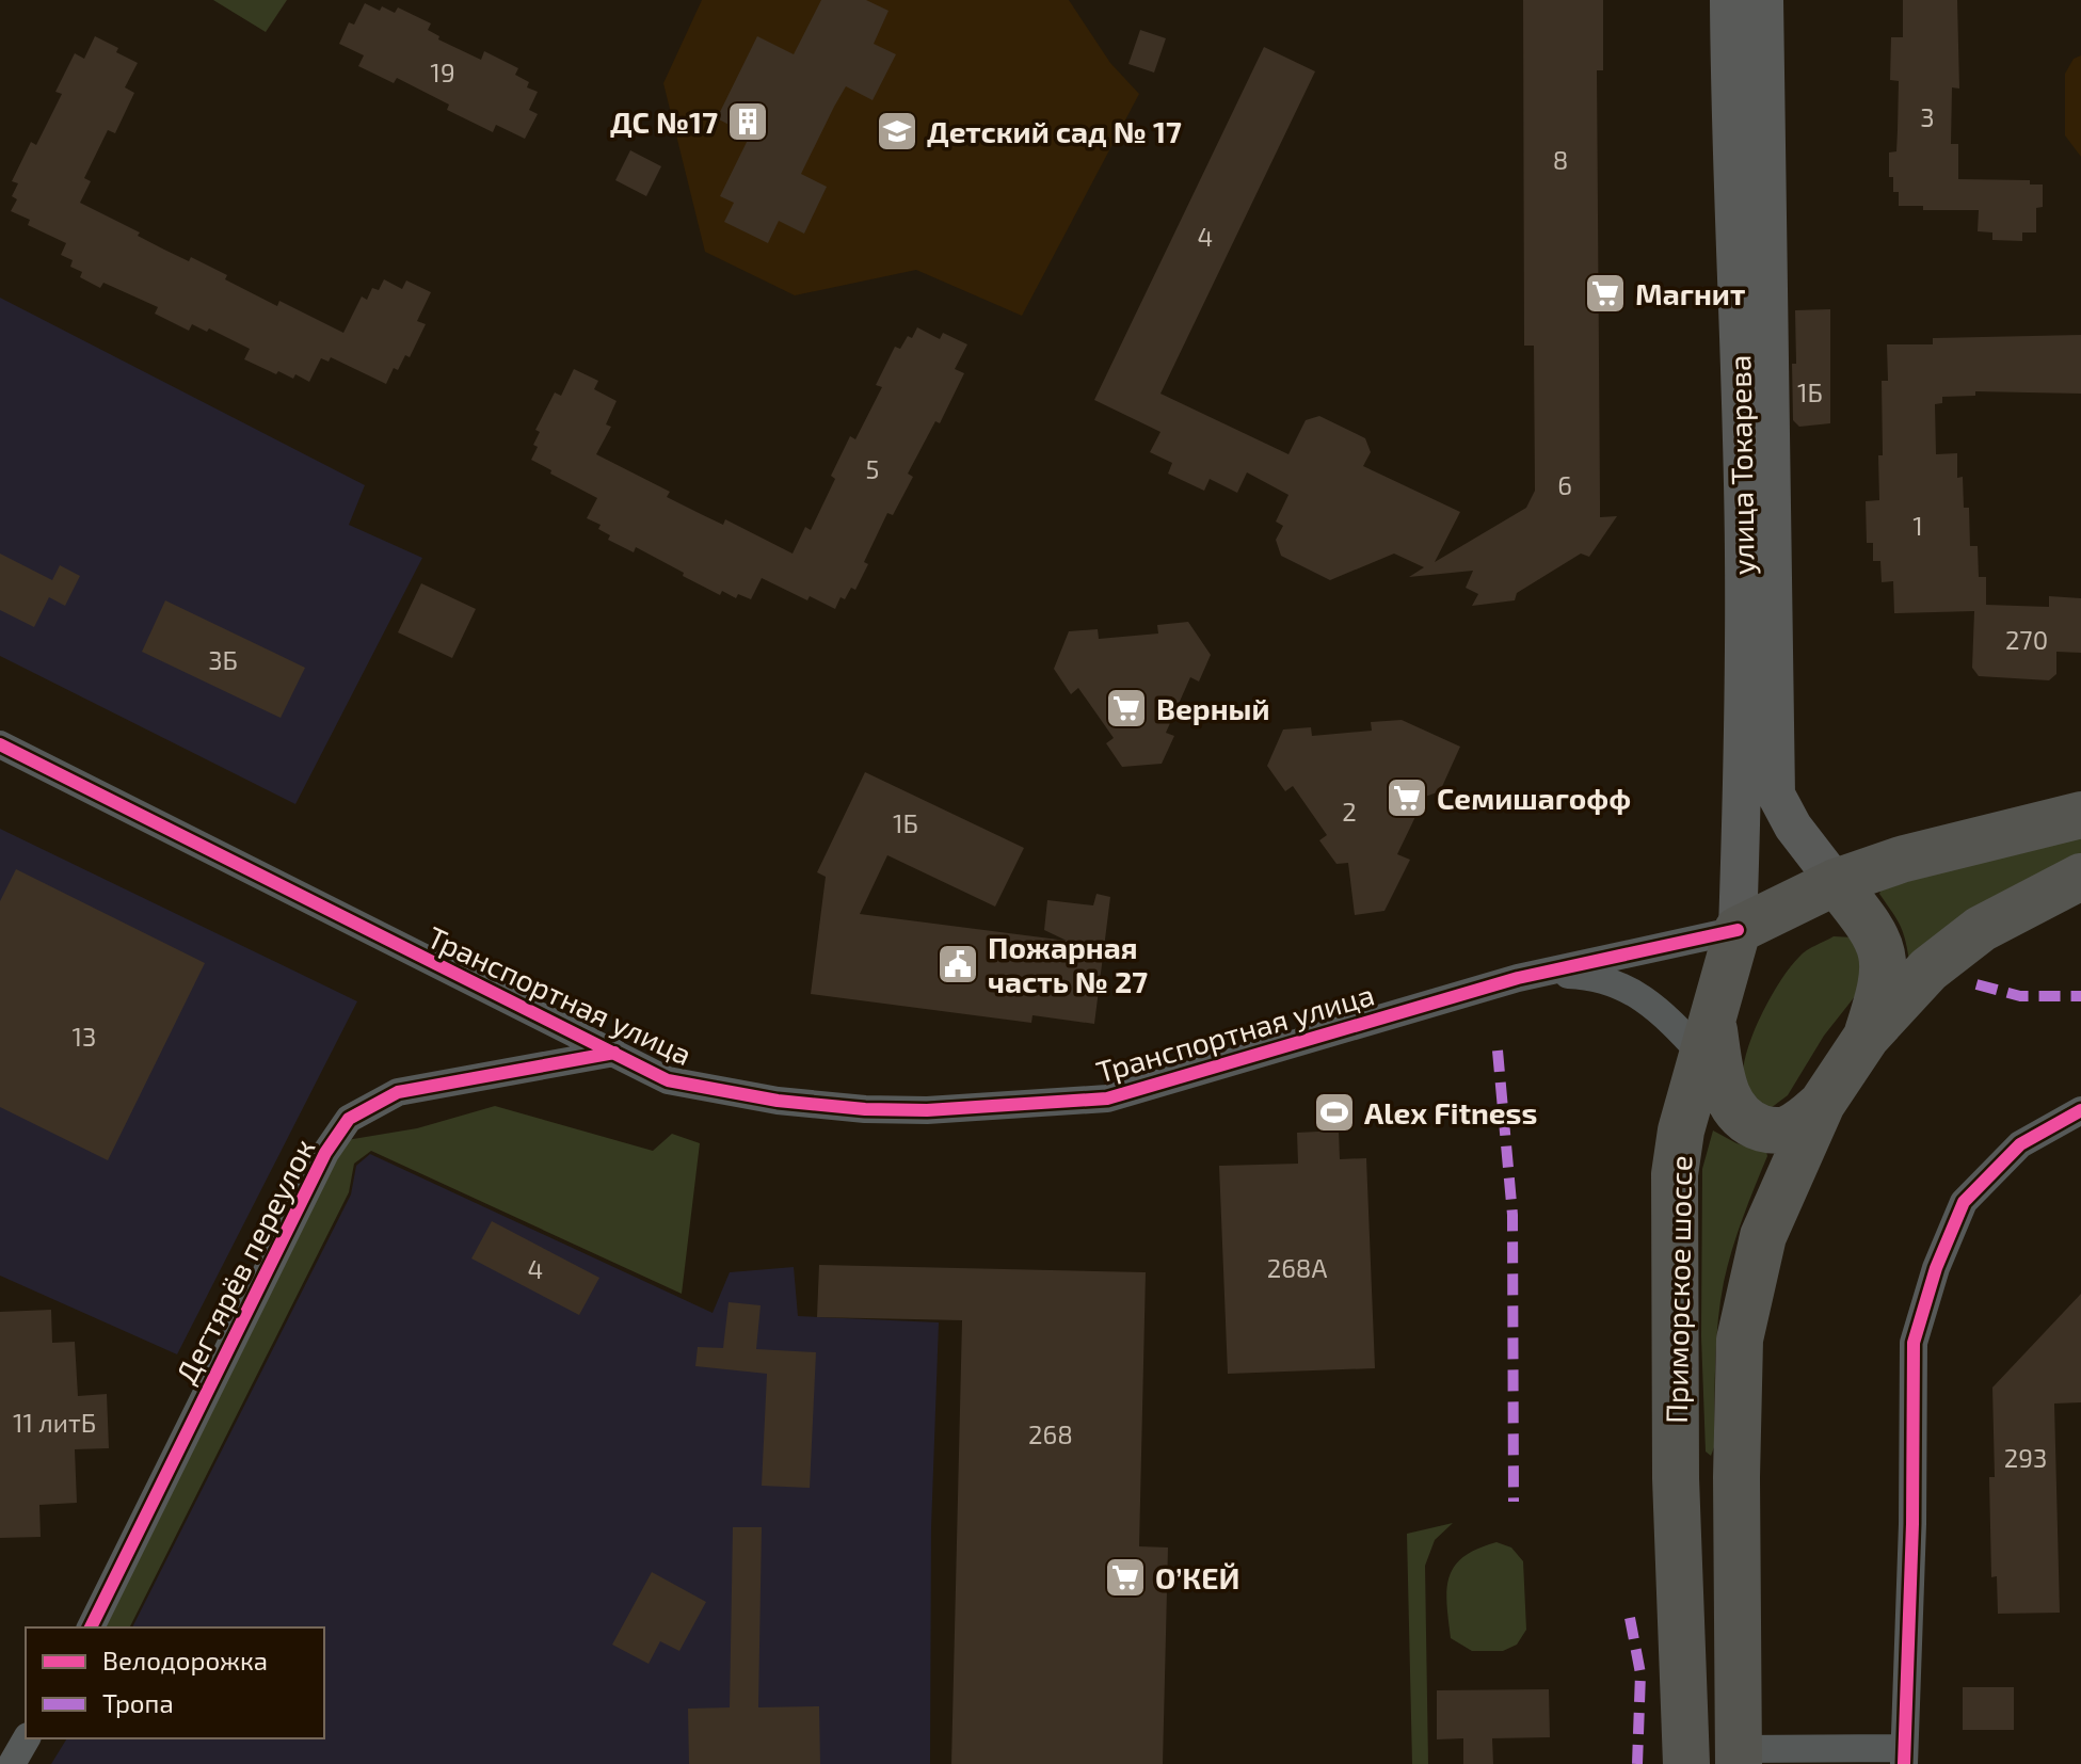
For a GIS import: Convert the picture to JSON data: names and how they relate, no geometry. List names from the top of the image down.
{
  "streets": {
    "highway": ["Приморское шоссе"],
    "main road": ["улица Токарева"],
    "street": ["Транспортная улица", "Дегтярёв переулок"]
  },
  "crossings": [
    ["улица Токарева", "Транспортная улица"],
    ["улица Токарева", "Приморское шоссе"],
    ["Транспортная улица", "Дегтярёв переулок"],
    ["Транспортная улица", "Приморское шоссе"]
  ],
  "places": {
    "building": ["ДС №17"],
    "school or university": ["Детский сад № 17"],
    "supermarket": [
      "Магнит",
      "Верный",
      "Семишагофф",
      "О’КЕЙ"
    ],
    "public building": ["Пожарная часть № 27"],
    "sports": ["Alex Fitness"]
  },
  "house_numbers": [
    "19",
    "3",
    "8",
    "4",
    "1Б",
    "5",
    "6",
    "1",
    "270",
    "3Б",
    "2",
    "1Б",
    "13",
    "268А",
    "4",
    "11 литБ",
    "268",
    "293"
  ],
  "legend": ["Велодорожка", "Тропа"]
}
